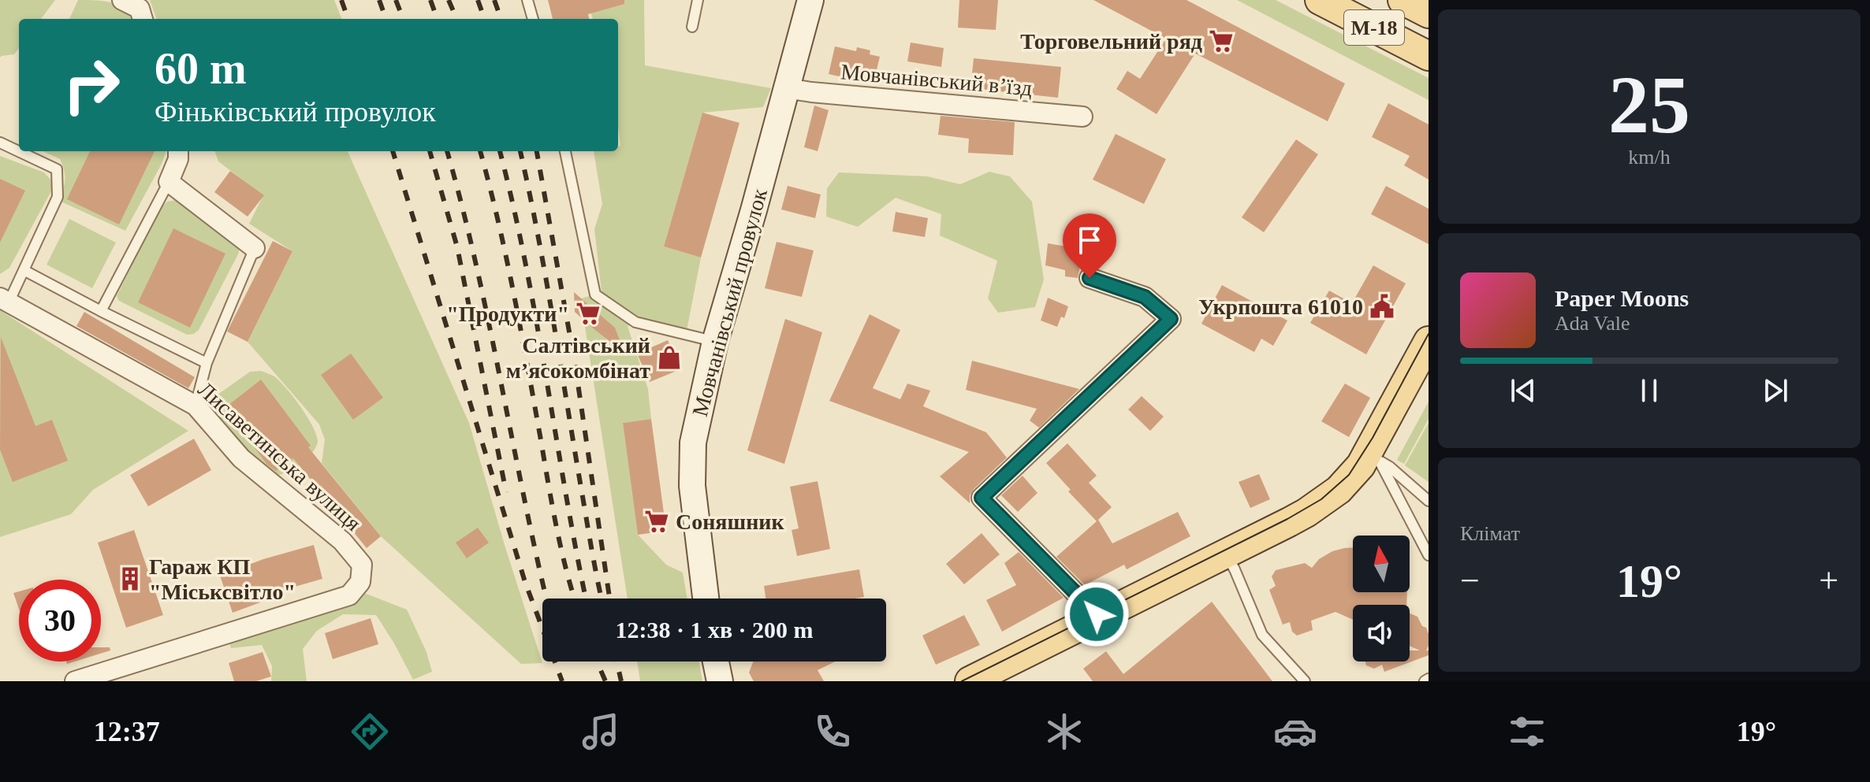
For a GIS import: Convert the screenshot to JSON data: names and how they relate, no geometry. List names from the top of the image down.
{
  "streets": {
    "main road": ["М-18"],
    "street": ["Мовчанівський в’їзд", "Мовчанівський провулок", "Лисаветинська вулиця"]
  },
  "crossings": [
    ["Мовчанівський в’їзд", "Мовчанівський провулок"]
  ],
  "places": {
    "supermarket": ["Торговельний ряд", "\"Продукти\"", "Соняшник"],
    "public building": ["Укрпошта 61010"],
    "shop": ["Салтівський мʼясокомбінат"],
    "building": ["Гараж КП \"Міськсвітло\""]
  },
  "north": "top",
  "page": {
    "tile": [
      ["25", "km/h"],
      "Клімат"
    ],
    "turn": ["60 m", "Фіньківський провулок"],
    "song": ["Paper Moons", "Ada Vale"],
    "heat": ["−", "19°", "+"],
    "limit": "30",
    "trip": "12:38 · 1 хв · 200 m",
    "tabs": ["12:37", "19°"]
  }
}
